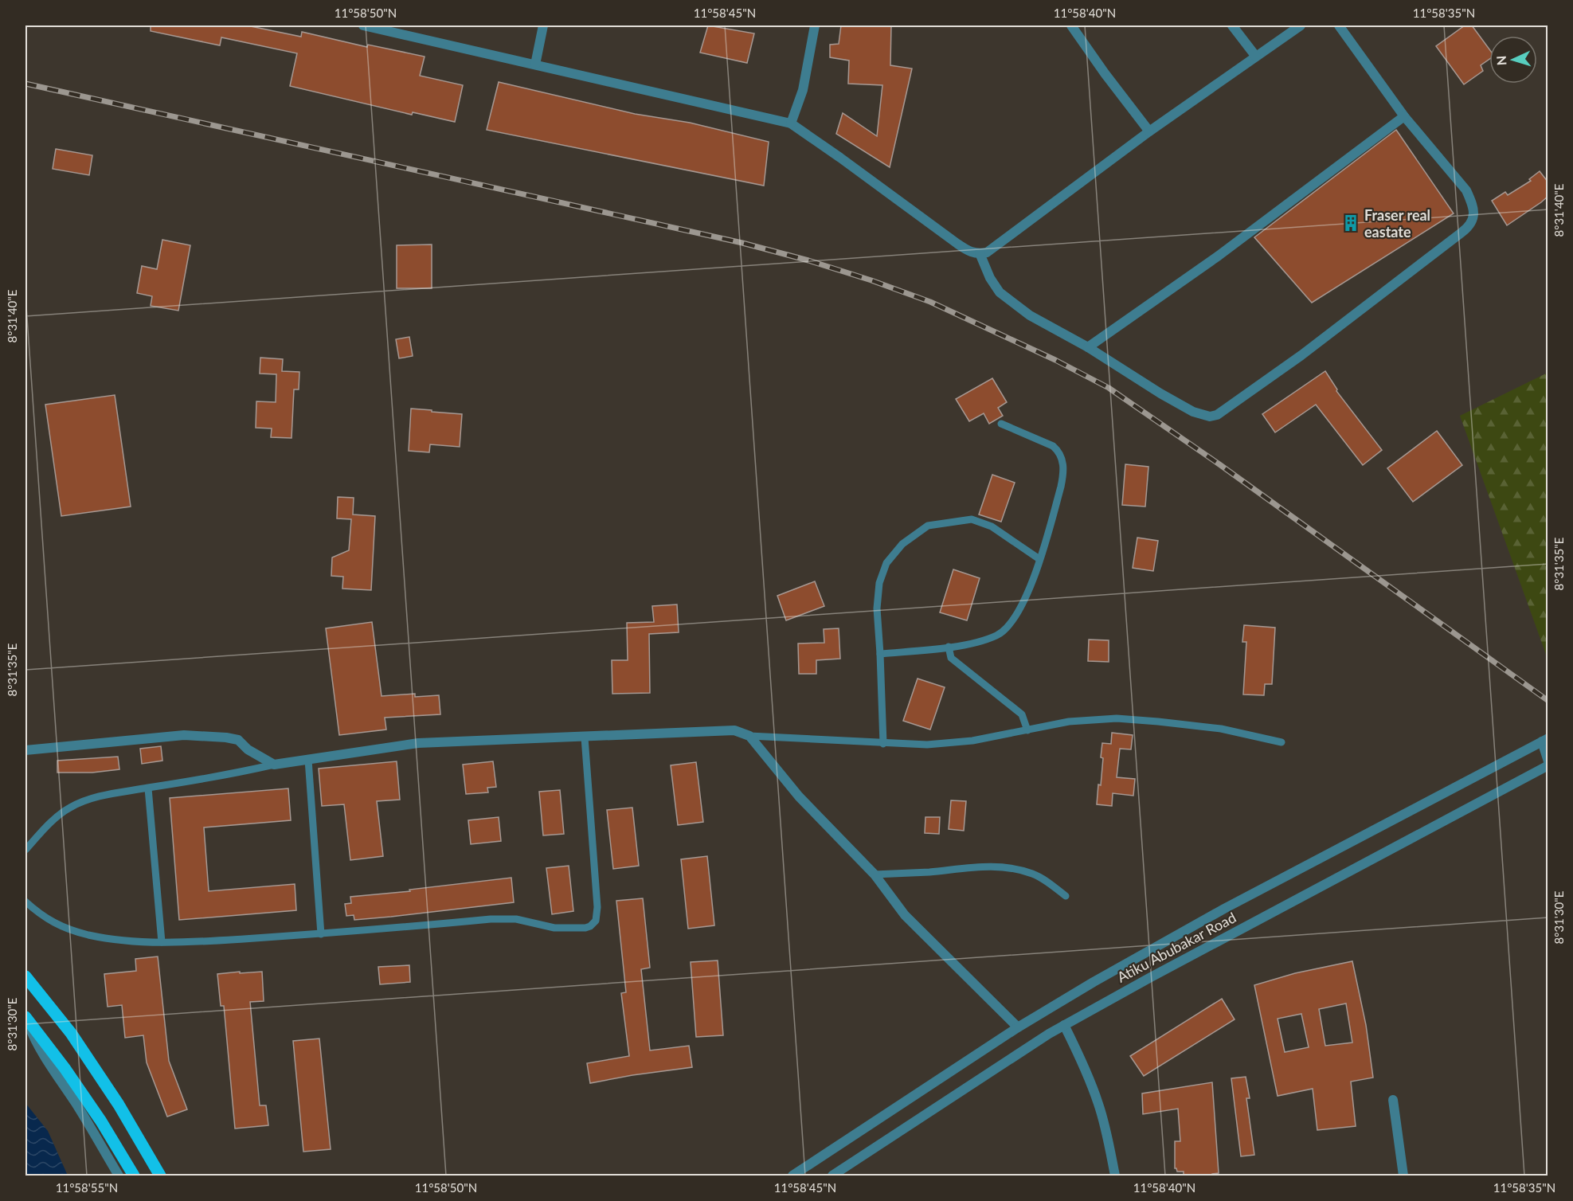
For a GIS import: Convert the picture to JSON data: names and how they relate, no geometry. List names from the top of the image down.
{
  "streets": {
    "street": ["Atiku Abubakar Road"]
  },
  "places": {
    "building": ["Fraser real eastate"]
  },
  "north": "left",
  "coordinates": [
    "11°58'50\"N",
    "11°58'45\"N",
    "11°58'40\"N",
    "11°58'35\"N",
    "8°31'40\"E",
    "8°31'35\"E",
    "8°31'30\"E",
    "11°58'55\"N"
  ]
}
